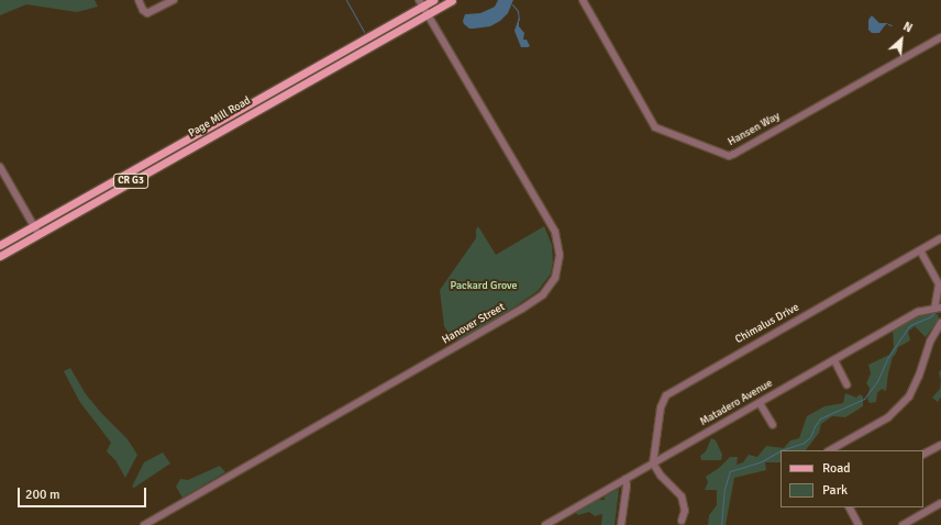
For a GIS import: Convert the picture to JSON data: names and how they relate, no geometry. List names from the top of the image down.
{
  "streets": {
    "main road": ["Page Mill Road", "CR G3"],
    "street": [
      "Hansen Way",
      "Hanover Street",
      "Chimalus Drive",
      "Matadero Avenue"
    ]
  },
  "crossings": [
    ["Page Mill Road", "Hanover Street"],
    ["Chimalus Drive", "Matadero Avenue"]
  ],
  "parks": ["Packard Grove"],
  "legend": ["Road", "Park"],
  "scale_bar": "200 m",
  "north": "top right"
}
